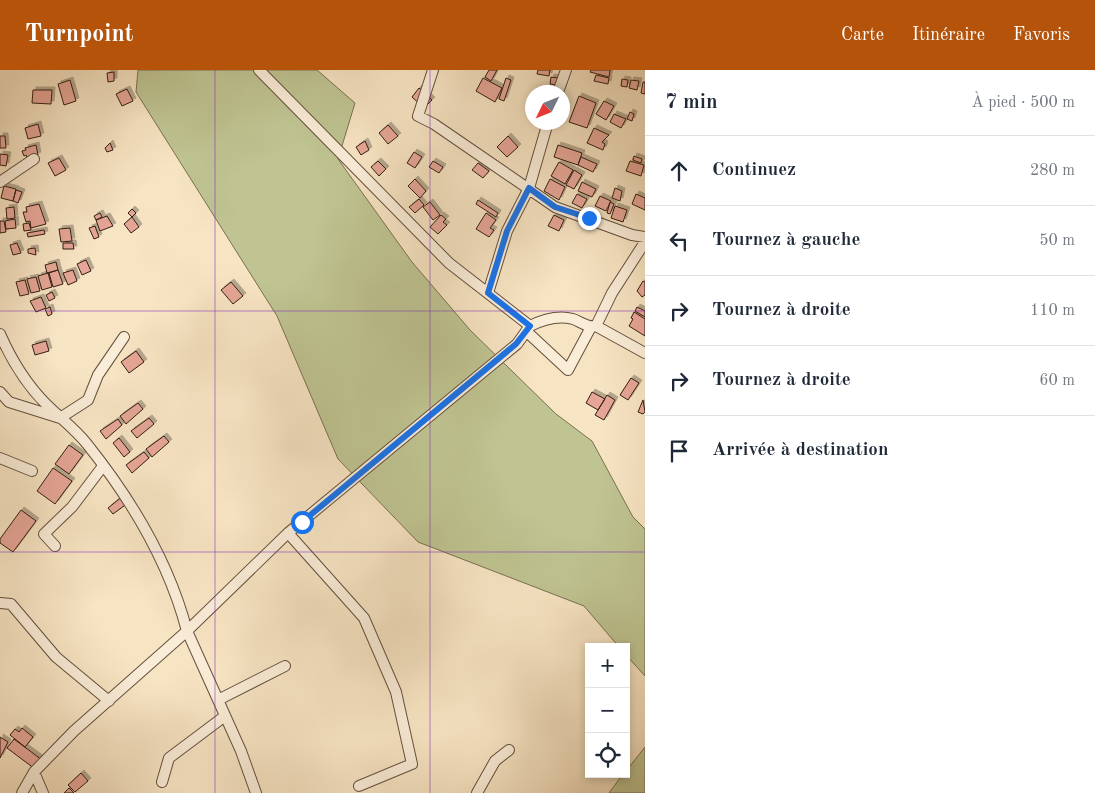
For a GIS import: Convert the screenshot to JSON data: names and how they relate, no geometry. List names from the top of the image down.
{
  "north": "bottom left",
  "page": {
    "header": "Turnpoint",
    "nav": ["Carte", "Itinéraire", "Favoris"],
    "heading": ["7 min", "À pied · 500 m"],
    "list": [
      ["Continuez", "280 m"],
      ["Tournez à gauche", "50 m"],
      ["Tournez à droite", "110 m"],
      ["Tournez à droite", "60 m"],
      "Arrivée à destination"
    ],
    "map_buttons": ["+", "−"]
  }
}
